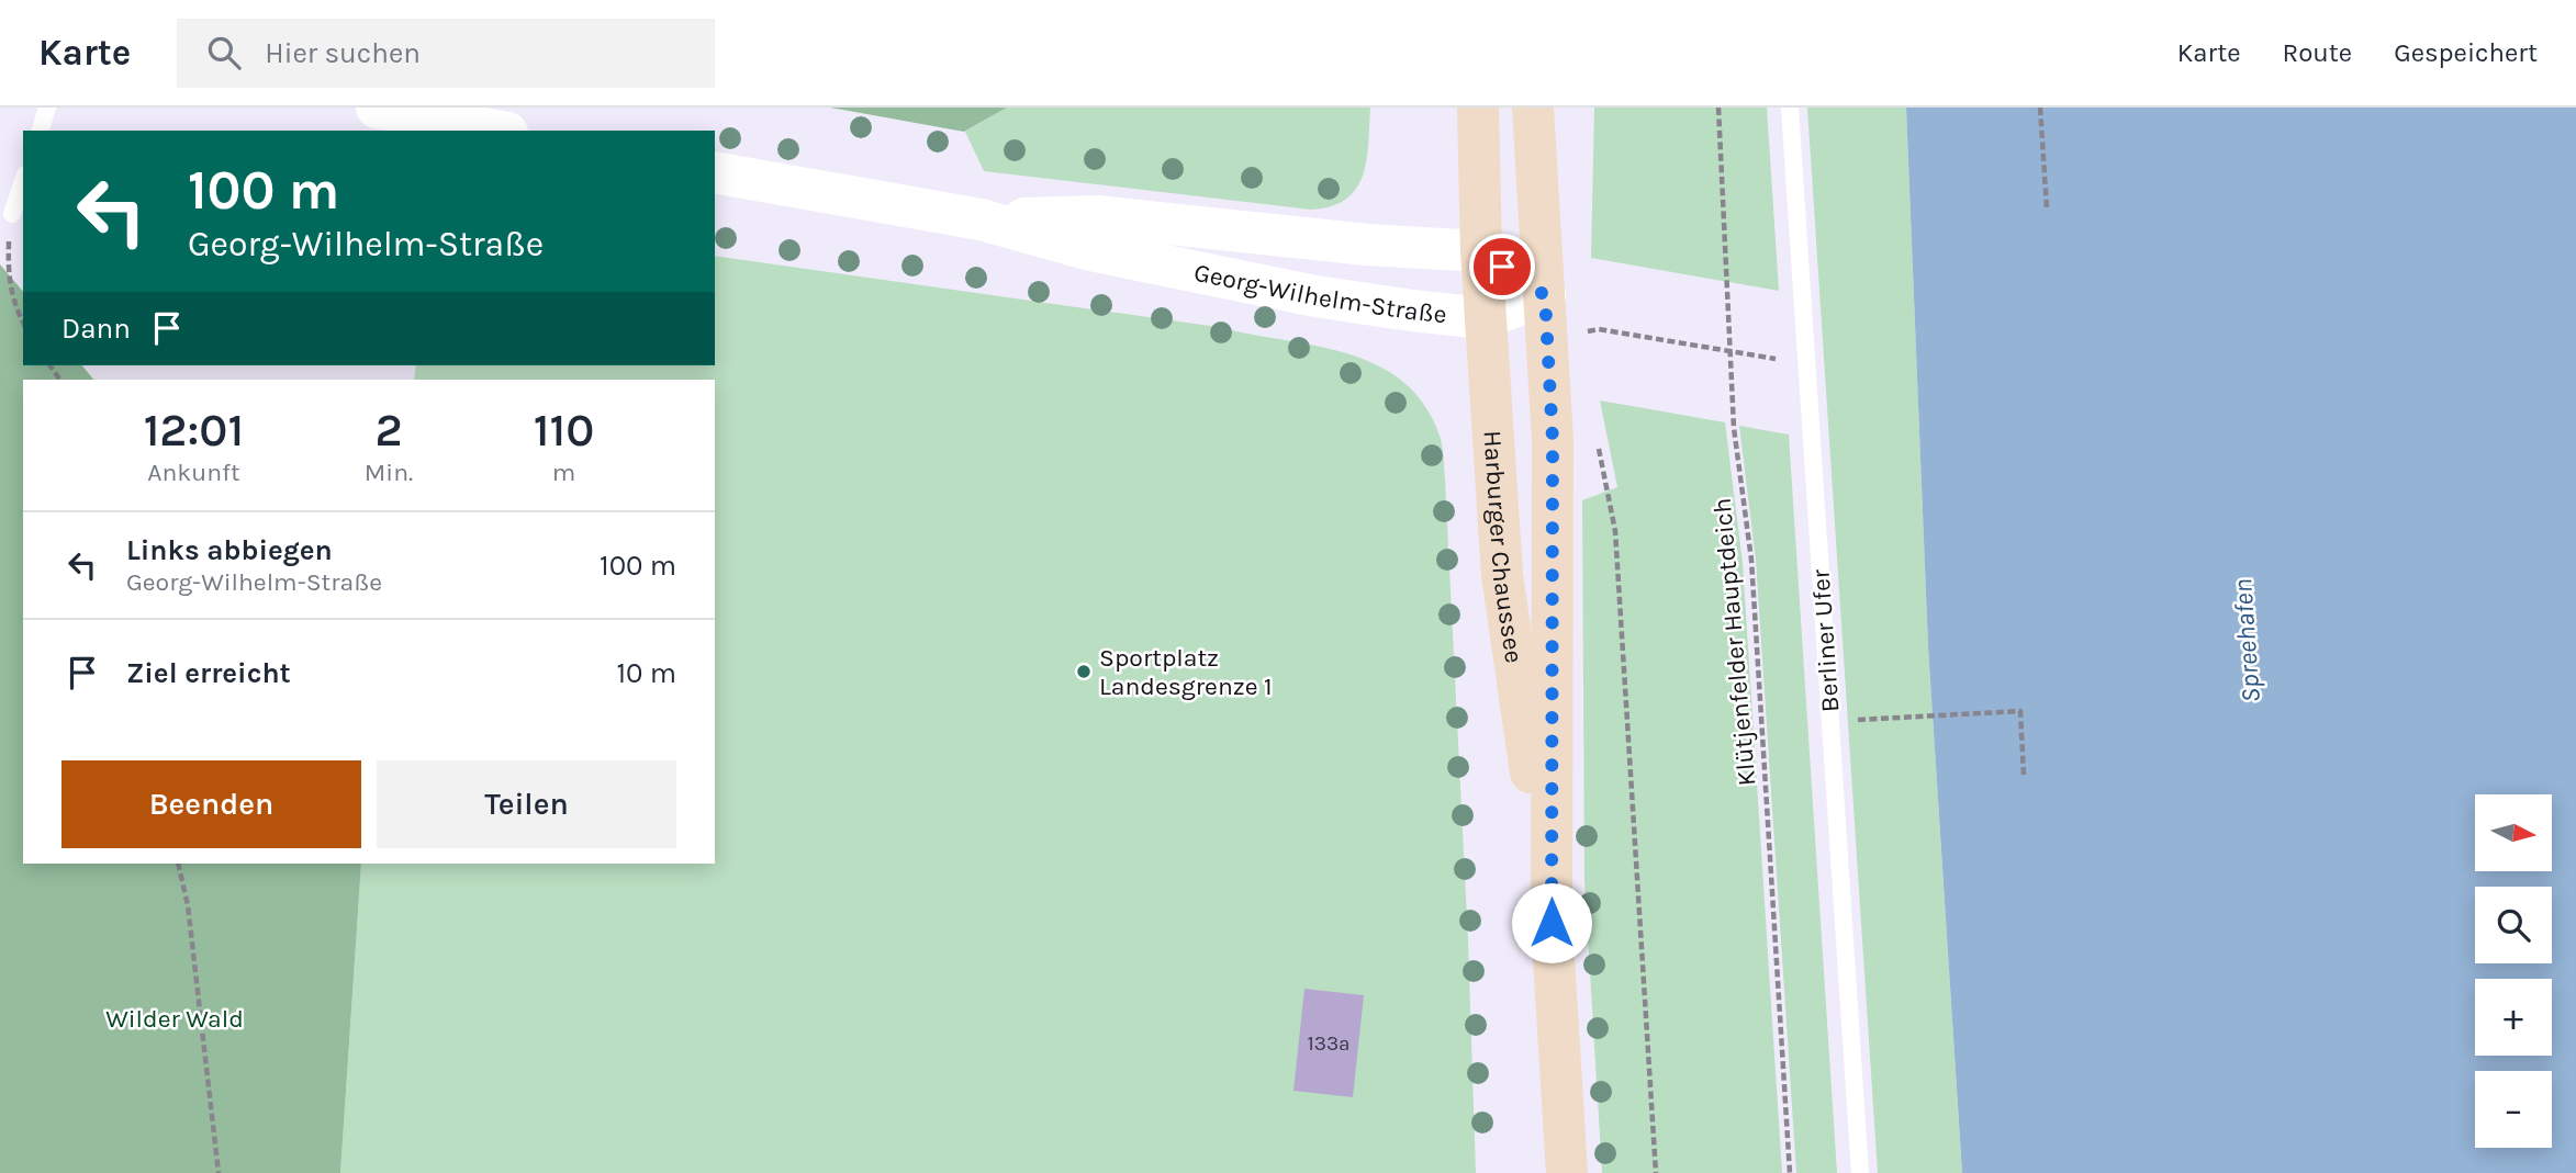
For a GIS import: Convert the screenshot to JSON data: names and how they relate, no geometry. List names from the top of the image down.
{
  "streets": {
    "main road": ["Harburger Chaussee"],
    "street": ["Georg-Wilhelm-Straße"],
    "lane": ["Berliner Ufer"],
    "path": ["Klütjenfelder Hauptdeich"]
  },
  "crossings": [
    ["Georg-Wilhelm-Straße", "Harburger Chaussee"]
  ],
  "water": ["Spreehafen"],
  "parks": ["Wilder Wald"],
  "places": ["Sportplatz Landesgrenze 1"],
  "house_numbers": ["133a"],
  "north": "right",
  "page": {
    "header": "Karte",
    "search": "Hier suchen",
    "nav": ["Karte", "Route", "Gespeichert"],
    "turn": ["100 m", "Georg-Wilhelm-Straße"],
    "then": "Dann",
    "eta": [
      "12:01",
      "Ankunft",
      "2",
      "Min.",
      "110",
      "m"
    ],
    "list": [
      {
        "name": "Links abbiegen",
        "note": "Georg-Wilhelm-Straße",
        "value": "100 m"
      },
      {
        "name": "Ziel erreicht",
        "value": "10 m"
      }
    ],
    "buttons": ["Beenden", "Teilen"],
    "map_buttons": ["+", "−"]
  }
}
